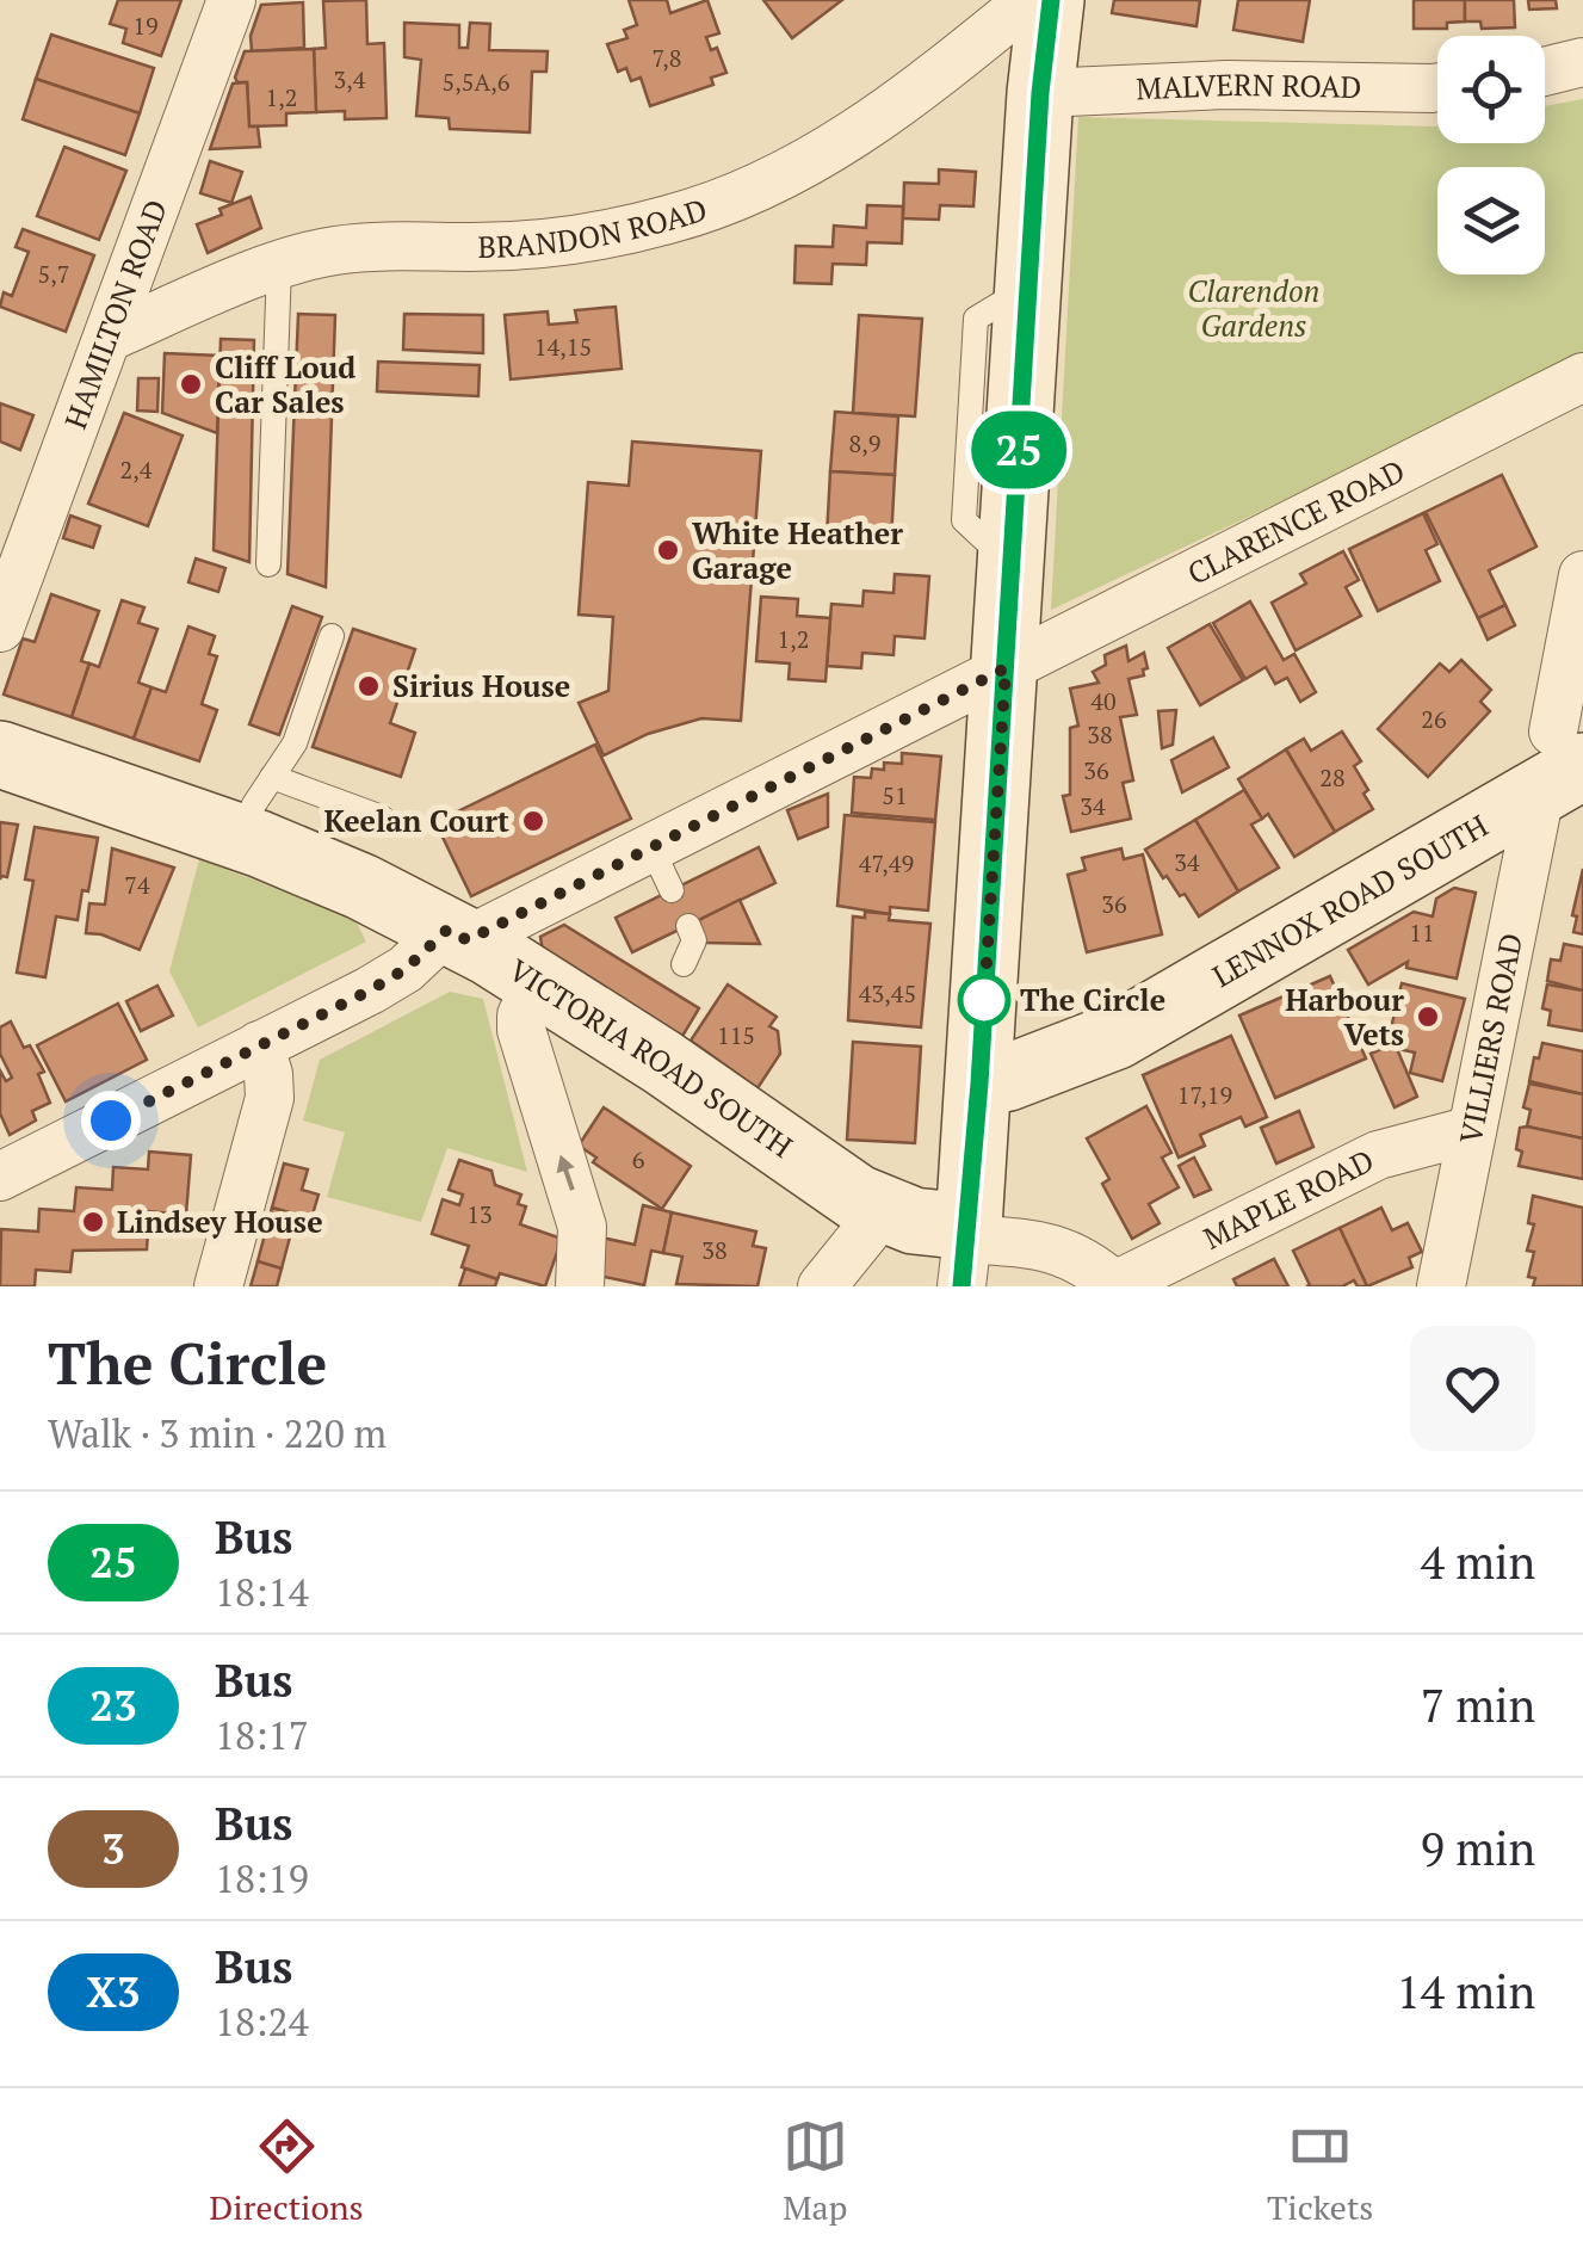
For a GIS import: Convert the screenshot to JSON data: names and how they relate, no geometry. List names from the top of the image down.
{
  "streets": {
    "main road": ["LENNOX ROAD SOUTH", "VICTORIA ROAD SOUTH"],
    "street": [
      "MALVERN ROAD",
      "BRANDON ROAD",
      "HAMILTON ROAD",
      "CLARENCE ROAD",
      "VILLIERS ROAD",
      "MAPLE ROAD"
    ]
  },
  "crossings": [
    ["BRANDON ROAD", "HAMILTON ROAD"],
    ["CLARENCE ROAD", "VICTORIA ROAD SOUTH"],
    ["LENNOX ROAD SOUTH", "VILLIERS ROAD"],
    ["VILLIERS ROAD", "MAPLE ROAD"]
  ],
  "parks": ["Clarendon Gardens"],
  "places": [
    "Cliff Loud Car Sales",
    "White Heather Garage",
    "Sirius House",
    "Keelan Court",
    "The Circle",
    "Harbour Vets",
    "Lindsey House"
  ],
  "lines": ["bus line 25"],
  "house_numbers": [
    "19",
    "7,8",
    "3,4",
    "5,5A,6",
    "1,2",
    "5,7",
    "14,15",
    "8,9",
    "2,4",
    "1,2",
    "40",
    "26",
    "38",
    "36",
    "28",
    "51",
    "34",
    "34",
    "47,49",
    "74",
    "36",
    "11",
    "43,45",
    "115",
    "17,19",
    "6",
    "13",
    "38"
  ],
  "page": {
    "on_map": "25",
    "heading": ["The Circle", "Walk · 3 min · 220 m"],
    "list": [
      {
        "mark": "25",
        "name": "Bus",
        "note": "18:14",
        "value": "4 min"
      },
      {
        "mark": "23",
        "name": "Bus",
        "note": "18:17",
        "value": "7 min"
      },
      {
        "mark": "3",
        "name": "Bus",
        "note": "18:19",
        "value": "9 min"
      },
      {
        "mark": "X3",
        "name": "Bus",
        "note": "18:24",
        "value": "14 min"
      }
    ],
    "tabs": ["Directions", "Map", "Tickets"]
  }
}
